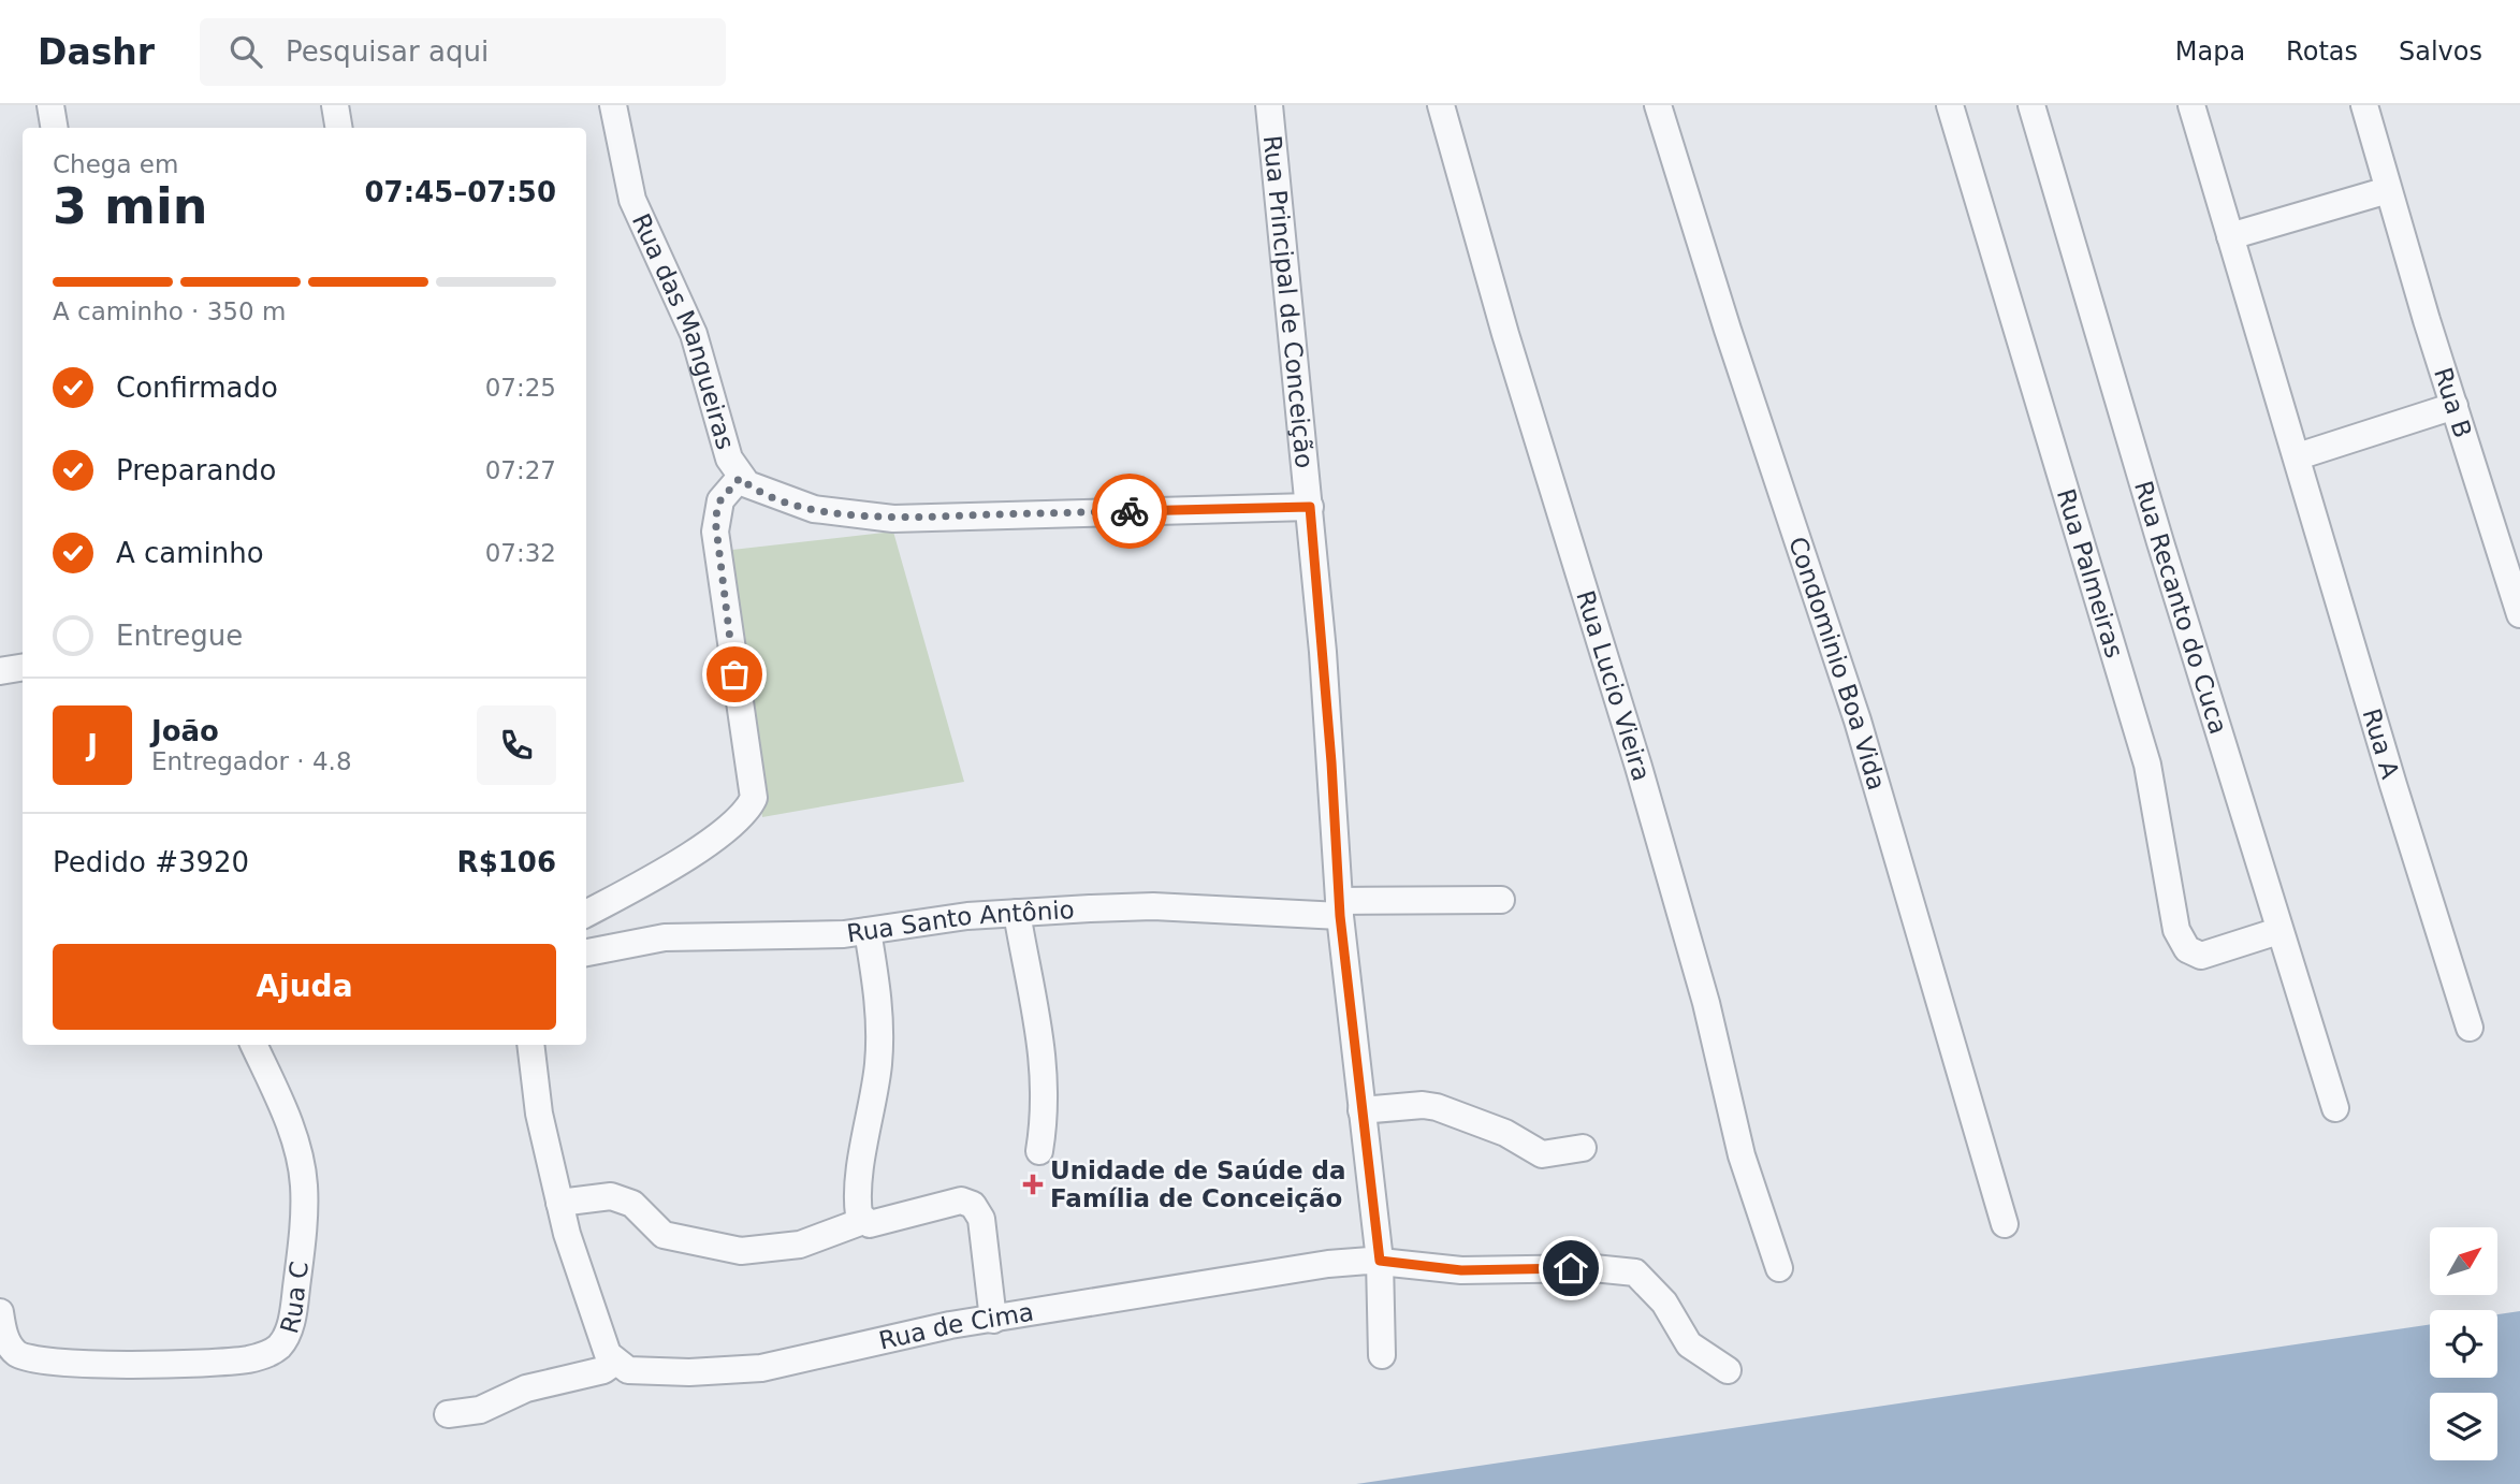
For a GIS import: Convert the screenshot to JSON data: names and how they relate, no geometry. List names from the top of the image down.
{
  "streets": {
    "street": [
      "Rua Principal de Conceição",
      "Rua das Mangueiras",
      "Rua B",
      "Rua Palmeiras",
      "Rua Recanto do Cuca",
      "Condominio Boa Vida",
      "Rua Lucio Vieira",
      "Rua A",
      "Rua Santo Antônio",
      "Rua C",
      "Rua de Cima"
    ]
  },
  "crossings": [
    ["Rua Principal de Conceição", "Rua das Mangueiras"],
    ["Rua Principal de Conceição", "Rua Santo Antônio"],
    ["Rua Principal de Conceição", "Rua de Cima"],
    ["Rua Palmeiras", "Rua Recanto do Cuca"]
  ],
  "places": {
    "health": ["Unidade de Saúde da Família de Conceição"]
  },
  "north": "top right",
  "page": {
    "header": "Dashr",
    "search": "Pesquisar aqui",
    "nav": ["Mapa", "Rotas", "Salvos"],
    "heading": ["3 min", "Chega em", "07:45–07:50"],
    "panel": [
      "João",
      "Entregador · 4.8",
      "Pedido #3920",
      "R$106"
    ],
    "bar": "A caminho · 350 m",
    "list": [
      ["Confirmado", "07:25"],
      ["Preparando", "07:27"],
      ["A caminho", "07:32"],
      "Entregue"
    ],
    "round": "J",
    "buttons": "Ajuda"
  }
}
